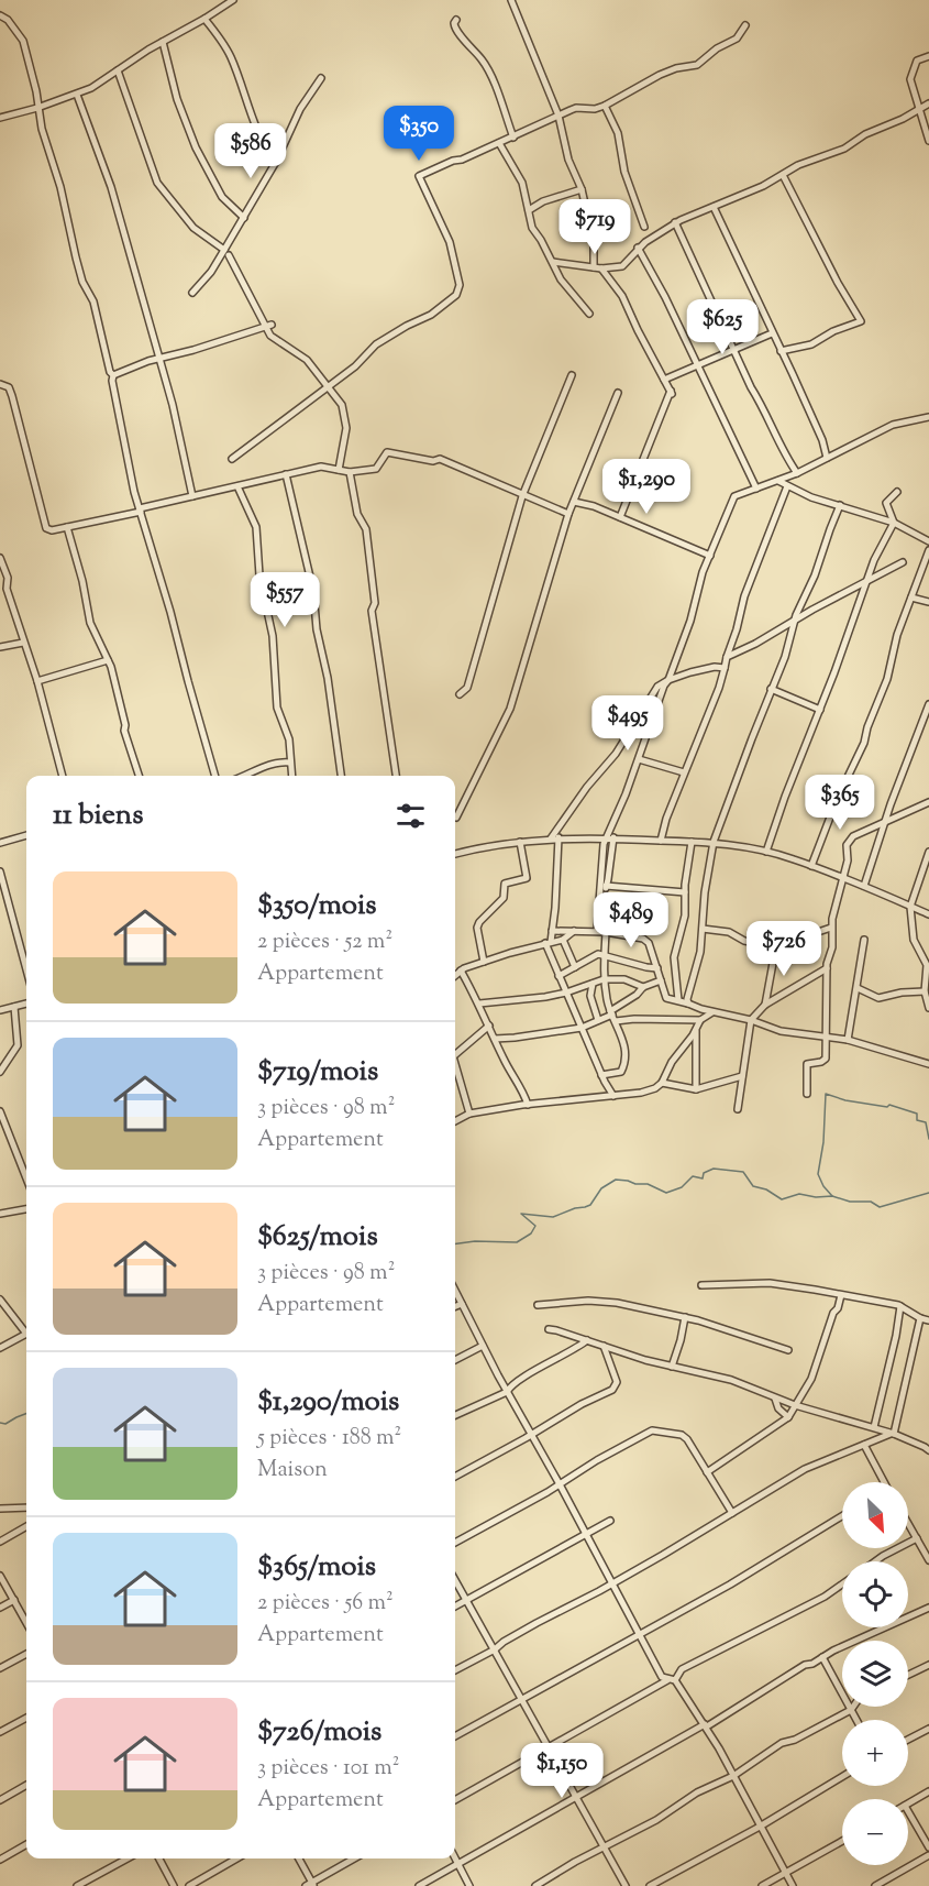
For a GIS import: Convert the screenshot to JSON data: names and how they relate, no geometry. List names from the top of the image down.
{
  "north": "bottom right",
  "page": {
    "price": [
      "$350",
      "$586",
      "$719",
      "$625",
      "$1,290",
      "$557",
      "$495",
      "$365",
      "$489",
      "$726",
      "$1,150"
    ],
    "heading": "11 biens",
    "list": [
      {
        "name": "$350/mois",
        "note": "2 pièces · 52 m² · Appartement"
      },
      {
        "name": "$719/mois",
        "note": "3 pièces · 98 m² · Appartement"
      },
      {
        "name": "$625/mois",
        "note": "3 pièces · 98 m² · Appartement"
      },
      {
        "name": "$1,290/mois",
        "note": "5 pièces · 188 m² · Maison"
      },
      {
        "name": "$365/mois",
        "note": "2 pièces · 56 m² · Appartement"
      },
      {
        "name": "$726/mois",
        "note": "3 pièces · 101 m² · Appartement"
      }
    ],
    "map_buttons": ["+", "−"]
  }
}
